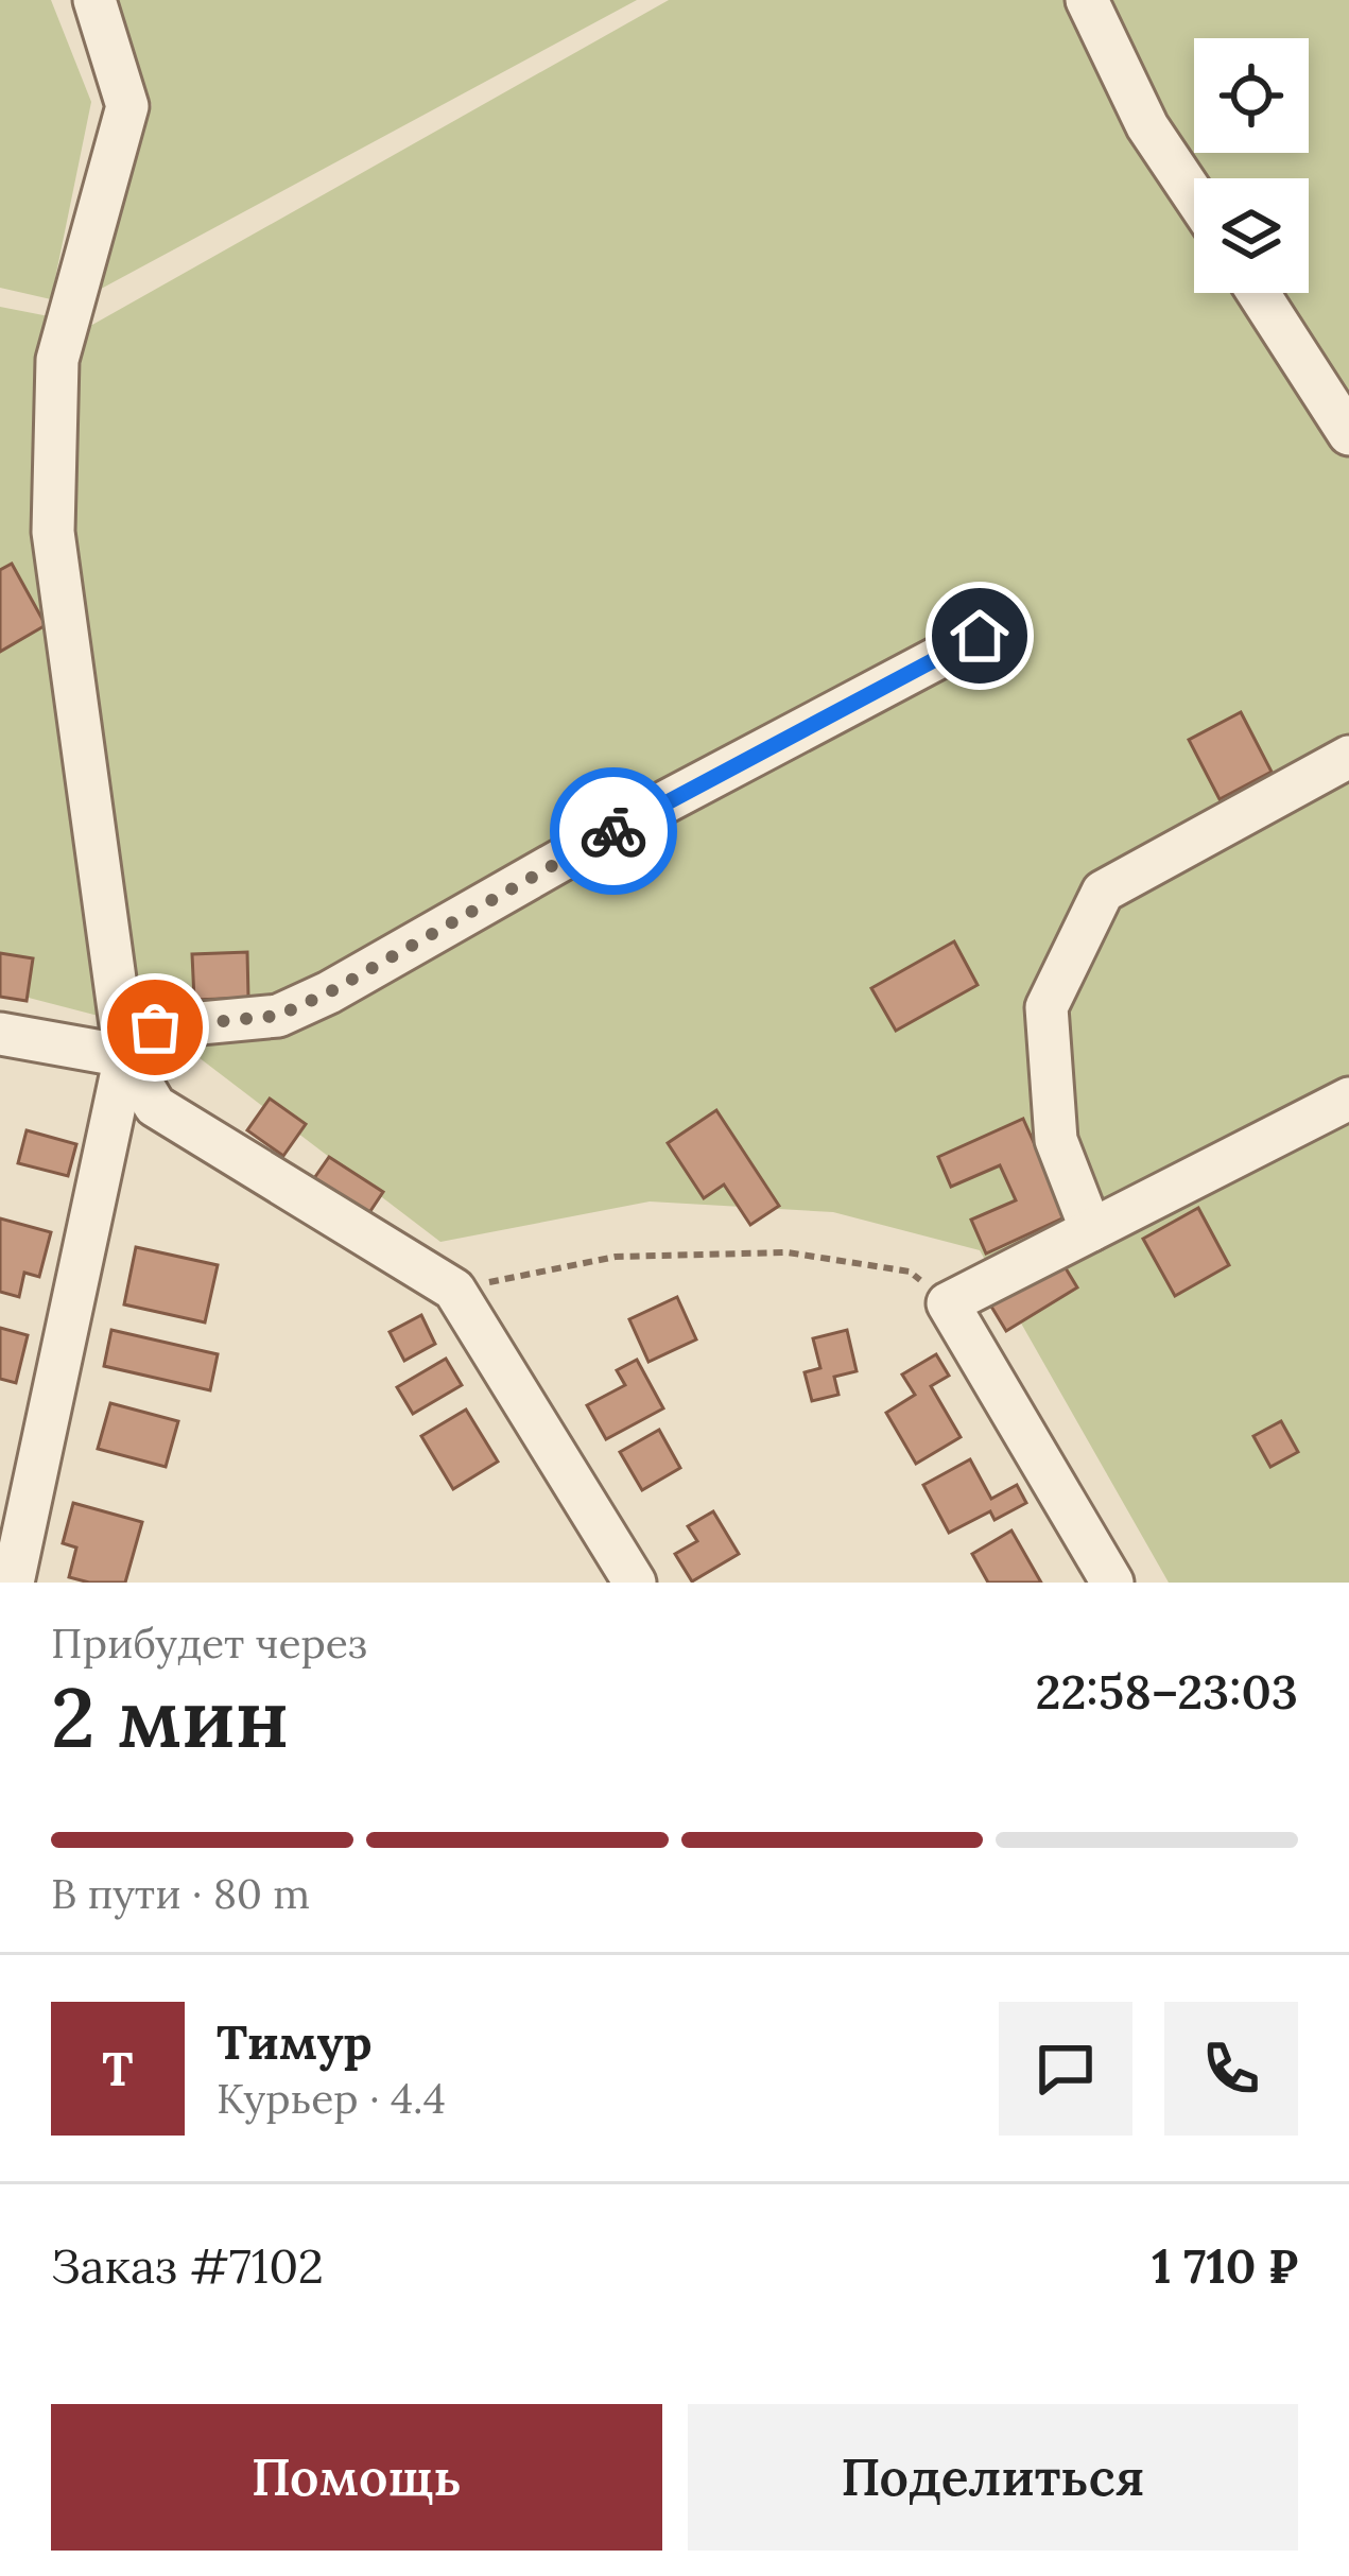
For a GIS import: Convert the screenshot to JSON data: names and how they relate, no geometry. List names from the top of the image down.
{
  "page": {
    "heading": ["2 мин", "Прибудет через", "22:58–23:03"],
    "panel": [
      "Тимур",
      "Курьер · 4.4",
      "Заказ #7102",
      "1 710 ₽"
    ],
    "bar": "В пути · 80 m",
    "round": "Т",
    "buttons": ["Помощь", "Поделиться"]
  }
}
